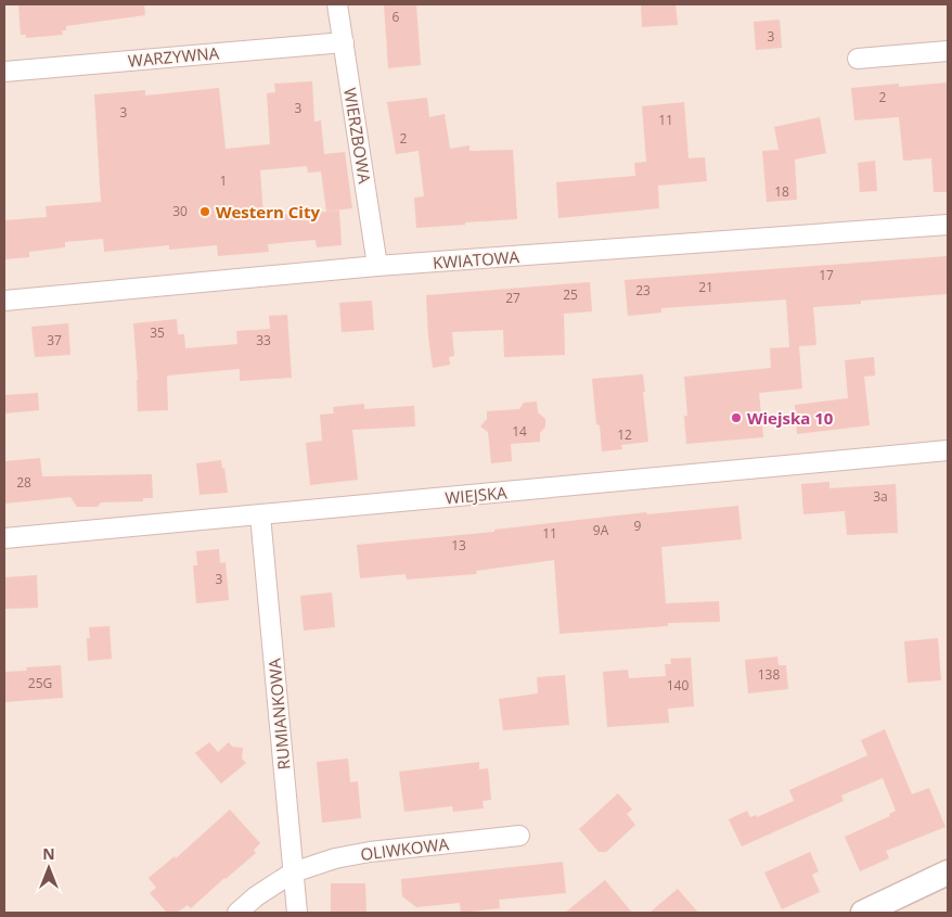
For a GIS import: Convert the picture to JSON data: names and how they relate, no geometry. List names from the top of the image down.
{
  "streets": {
    "street": [
      "WARZYWNA",
      "WIERZBOWA",
      "KWIATOWA",
      "WIEJSKA",
      "RUMIANKOWA",
      "OLIWKOWA"
    ]
  },
  "crossings": [
    ["WARZYWNA", "WIERZBOWA"],
    ["WIERZBOWA", "KWIATOWA"],
    ["WIEJSKA", "RUMIANKOWA"],
    ["RUMIANKOWA", "OLIWKOWA"]
  ],
  "places": ["Western City", "Wiejska 10"],
  "house_numbers": [
    "6",
    "3",
    "2",
    "3",
    "3",
    "11",
    "2",
    "1",
    "18",
    "30",
    "17",
    "21",
    "23",
    "25",
    "27",
    "35",
    "37",
    "33",
    "14",
    "12",
    "28",
    "3a",
    "9",
    "9A",
    "11",
    "13",
    "3",
    "138",
    "25G",
    "140"
  ],
  "north": "top"
}
